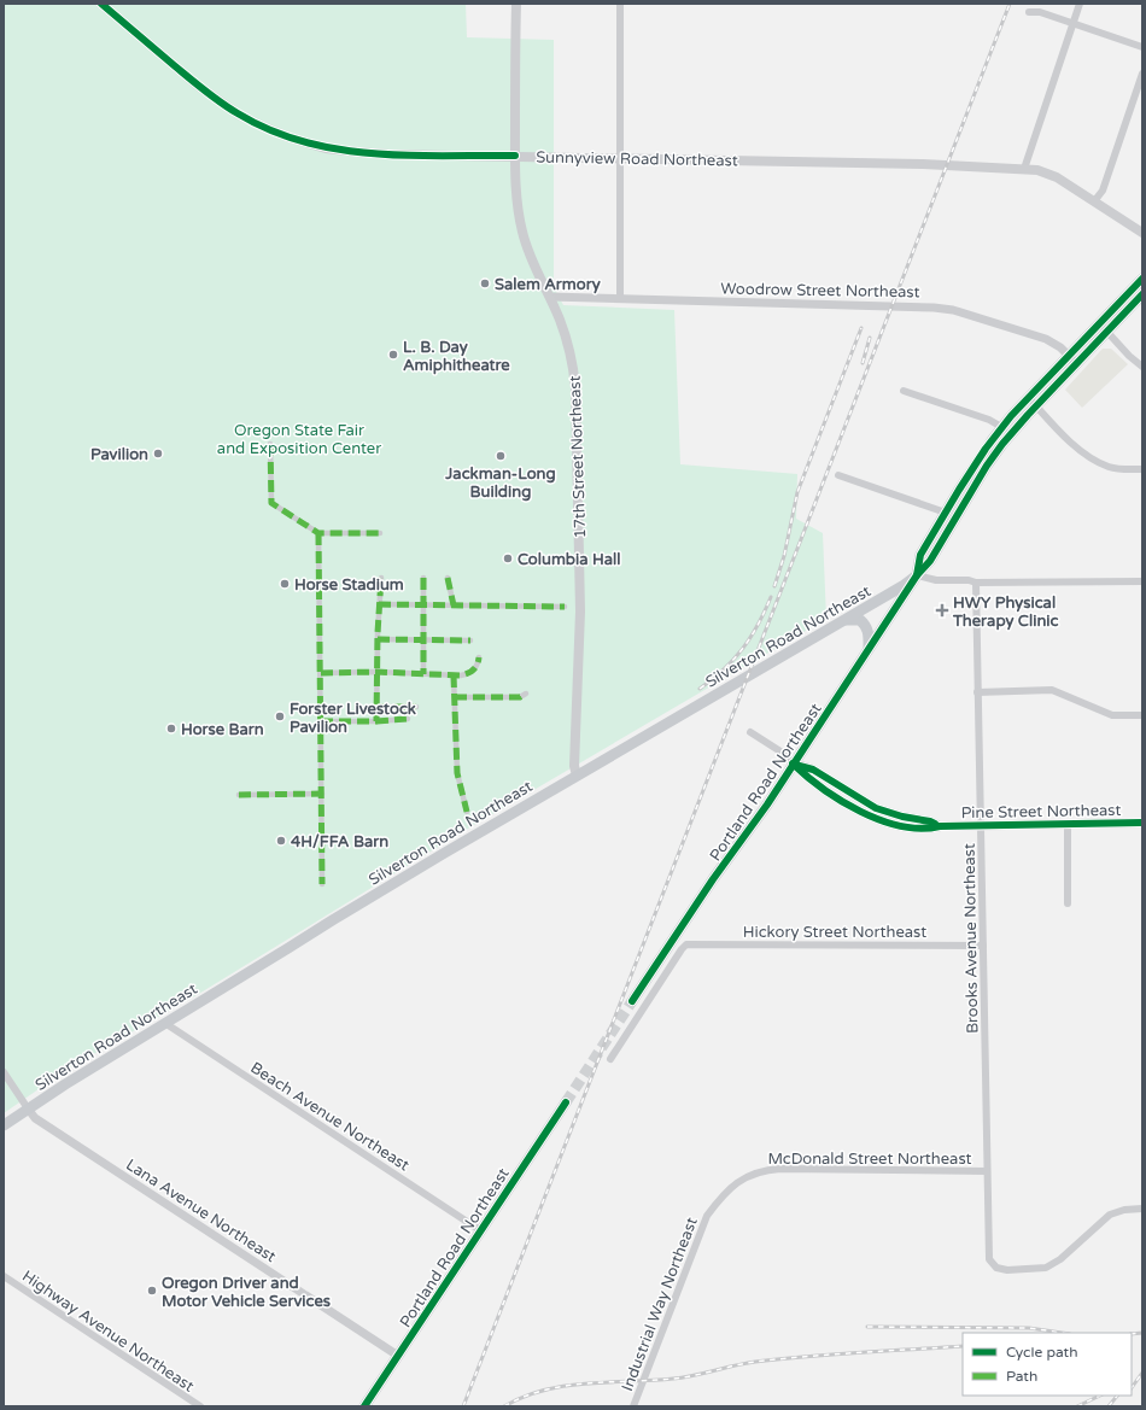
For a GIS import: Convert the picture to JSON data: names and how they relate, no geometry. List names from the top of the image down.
{
  "streets": {
    "main road": [
      "Sunnyview Road Northeast",
      "17th Street Northeast",
      "Silverton Road Northeast",
      "Portland Road Northeast",
      "Pine Street Northeast"
    ],
    "street": [
      "Woodrow Street Northeast",
      "Hickory Street Northeast",
      "Brooks Avenue Northeast",
      "Beach Avenue Northeast",
      "McDonald Street Northeast",
      "Lana Avenue Northeast",
      "Industrial Way Northeast",
      "Highway Avenue Northeast"
    ]
  },
  "crossings": [
    ["Sunnyview Road Northeast", "17th Street Northeast"],
    ["Woodrow Street Northeast", "17th Street Northeast"],
    ["17th Street Northeast", "Silverton Road Northeast"],
    ["Silverton Road Northeast", "Portland Road Northeast"],
    ["Silverton Road Northeast", "Beach Avenue Northeast"],
    ["Silverton Road Northeast", "Lana Avenue Northeast"],
    ["Portland Road Northeast", "Pine Street Northeast"],
    ["Portland Road Northeast", "Beach Avenue Northeast"],
    ["Portland Road Northeast", "Lana Avenue Northeast"],
    ["Pine Street Northeast", "Brooks Avenue Northeast"],
    ["Hickory Street Northeast", "Brooks Avenue Northeast"],
    ["Brooks Avenue Northeast", "McDonald Street Northeast"],
    ["McDonald Street Northeast", "Industrial Way Northeast"]
  ],
  "parks": ["Oregon State Fair and Exposition Center"],
  "places": {
    "other": [
      "Salem Armory",
      "L. B. Day Amiphitheatre",
      "Pavilion",
      "Jackman-Long Building",
      "Columbia Hall",
      "Horse Stadium",
      "Forster Livestock Pavilion",
      "Horse Barn",
      "4H/FFA Barn",
      "Oregon Driver and Motor Vehicle Services"
    ],
    "health": ["HWY Physical Therapy Clinic"]
  },
  "legend": ["Cycle path", "Path"]
}
